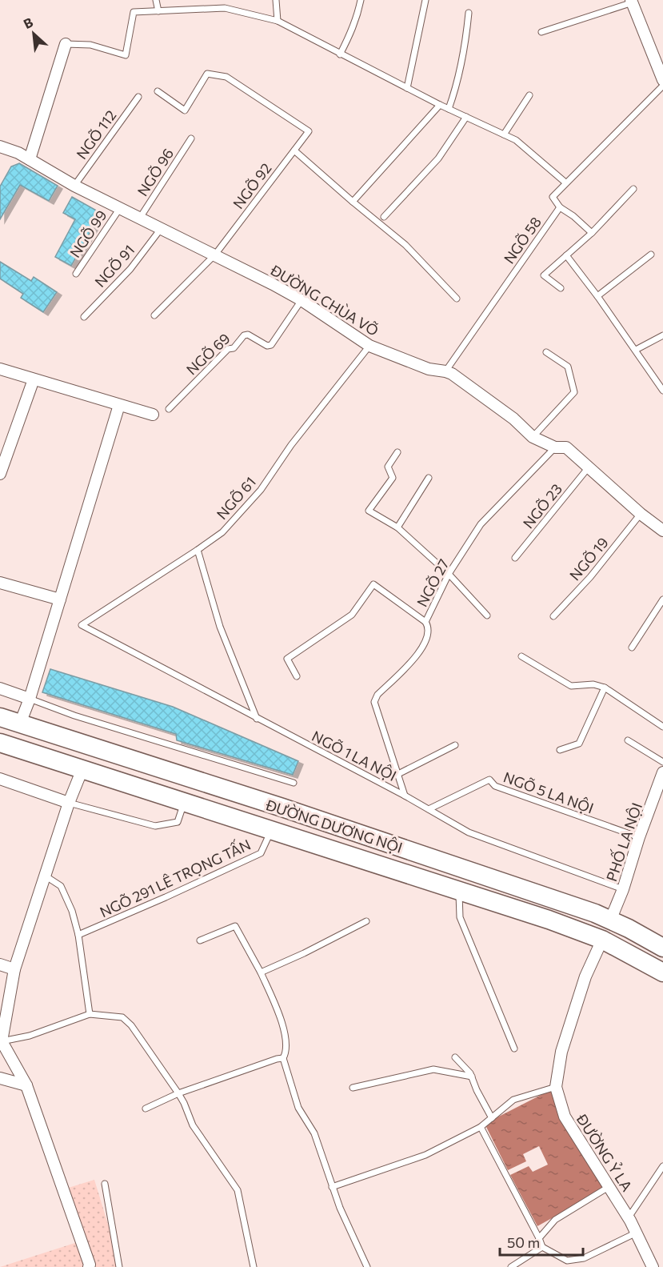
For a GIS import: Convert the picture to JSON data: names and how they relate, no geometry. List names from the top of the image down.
{
  "streets": {
    "main road": ["ĐƯỜNG DƯƠNG NỘI"],
    "street": ["ĐƯỜNG CHÙA VÕ", "PHỐ LA NỘI", "ĐƯỜNG Ỷ LA"],
    "lane": [
      "NGÕ 112",
      "NGÕ 96",
      "NGÕ 92",
      "NGÕ 99",
      "NGÕ 58",
      "NGÕ 91",
      "NGÕ 69",
      "NGÕ 61",
      "NGÕ 23",
      "NGÕ 19",
      "NGÕ 27",
      "NGÕ 1 LA NỘI",
      "NGÕ 5 LA NỘI",
      "NGÕ 291 LÊ TRỌNG TẤN"
    ]
  },
  "crossings": [
    ["NGÕ 112", "ĐƯỜNG CHÙA VÕ"],
    ["NGÕ 96", "ĐƯỜNG CHÙA VÕ"],
    ["NGÕ 92", "ĐƯỜNG CHÙA VÕ"],
    ["NGÕ 99", "ĐƯỜNG CHÙA VÕ"],
    ["NGÕ 58", "ĐƯỜNG CHÙA VÕ"],
    ["NGÕ 91", "ĐƯỜNG CHÙA VÕ"],
    ["ĐƯỜNG CHÙA VÕ", "NGÕ 69"],
    ["ĐƯỜNG CHÙA VÕ", "NGÕ 61"],
    ["ĐƯỜNG CHÙA VÕ", "NGÕ 23"],
    ["ĐƯỜNG CHÙA VÕ", "NGÕ 19"],
    ["ĐƯỜNG CHÙA VÕ", "NGÕ 27"],
    ["NGÕ 61", "NGÕ 1 LA NỘI"],
    ["NGÕ 1 LA NỘI", "NGÕ 5 LA NỘI"],
    ["NGÕ 1 LA NỘI", "PHỐ LA NỘI"],
    ["NGÕ 5 LA NỘI", "PHỐ LA NỘI"],
    ["ĐƯỜNG DƯƠNG NỘI", "PHỐ LA NỘI"],
    ["ĐƯỜNG DƯƠNG NỘI", "NGÕ 291 LÊ TRỌNG TẤN"],
    ["ĐƯỜNG DƯƠNG NỘI", "ĐƯỜNG Ỷ LA"]
  ],
  "scale_bar": "50 m",
  "north": "top left"
}
